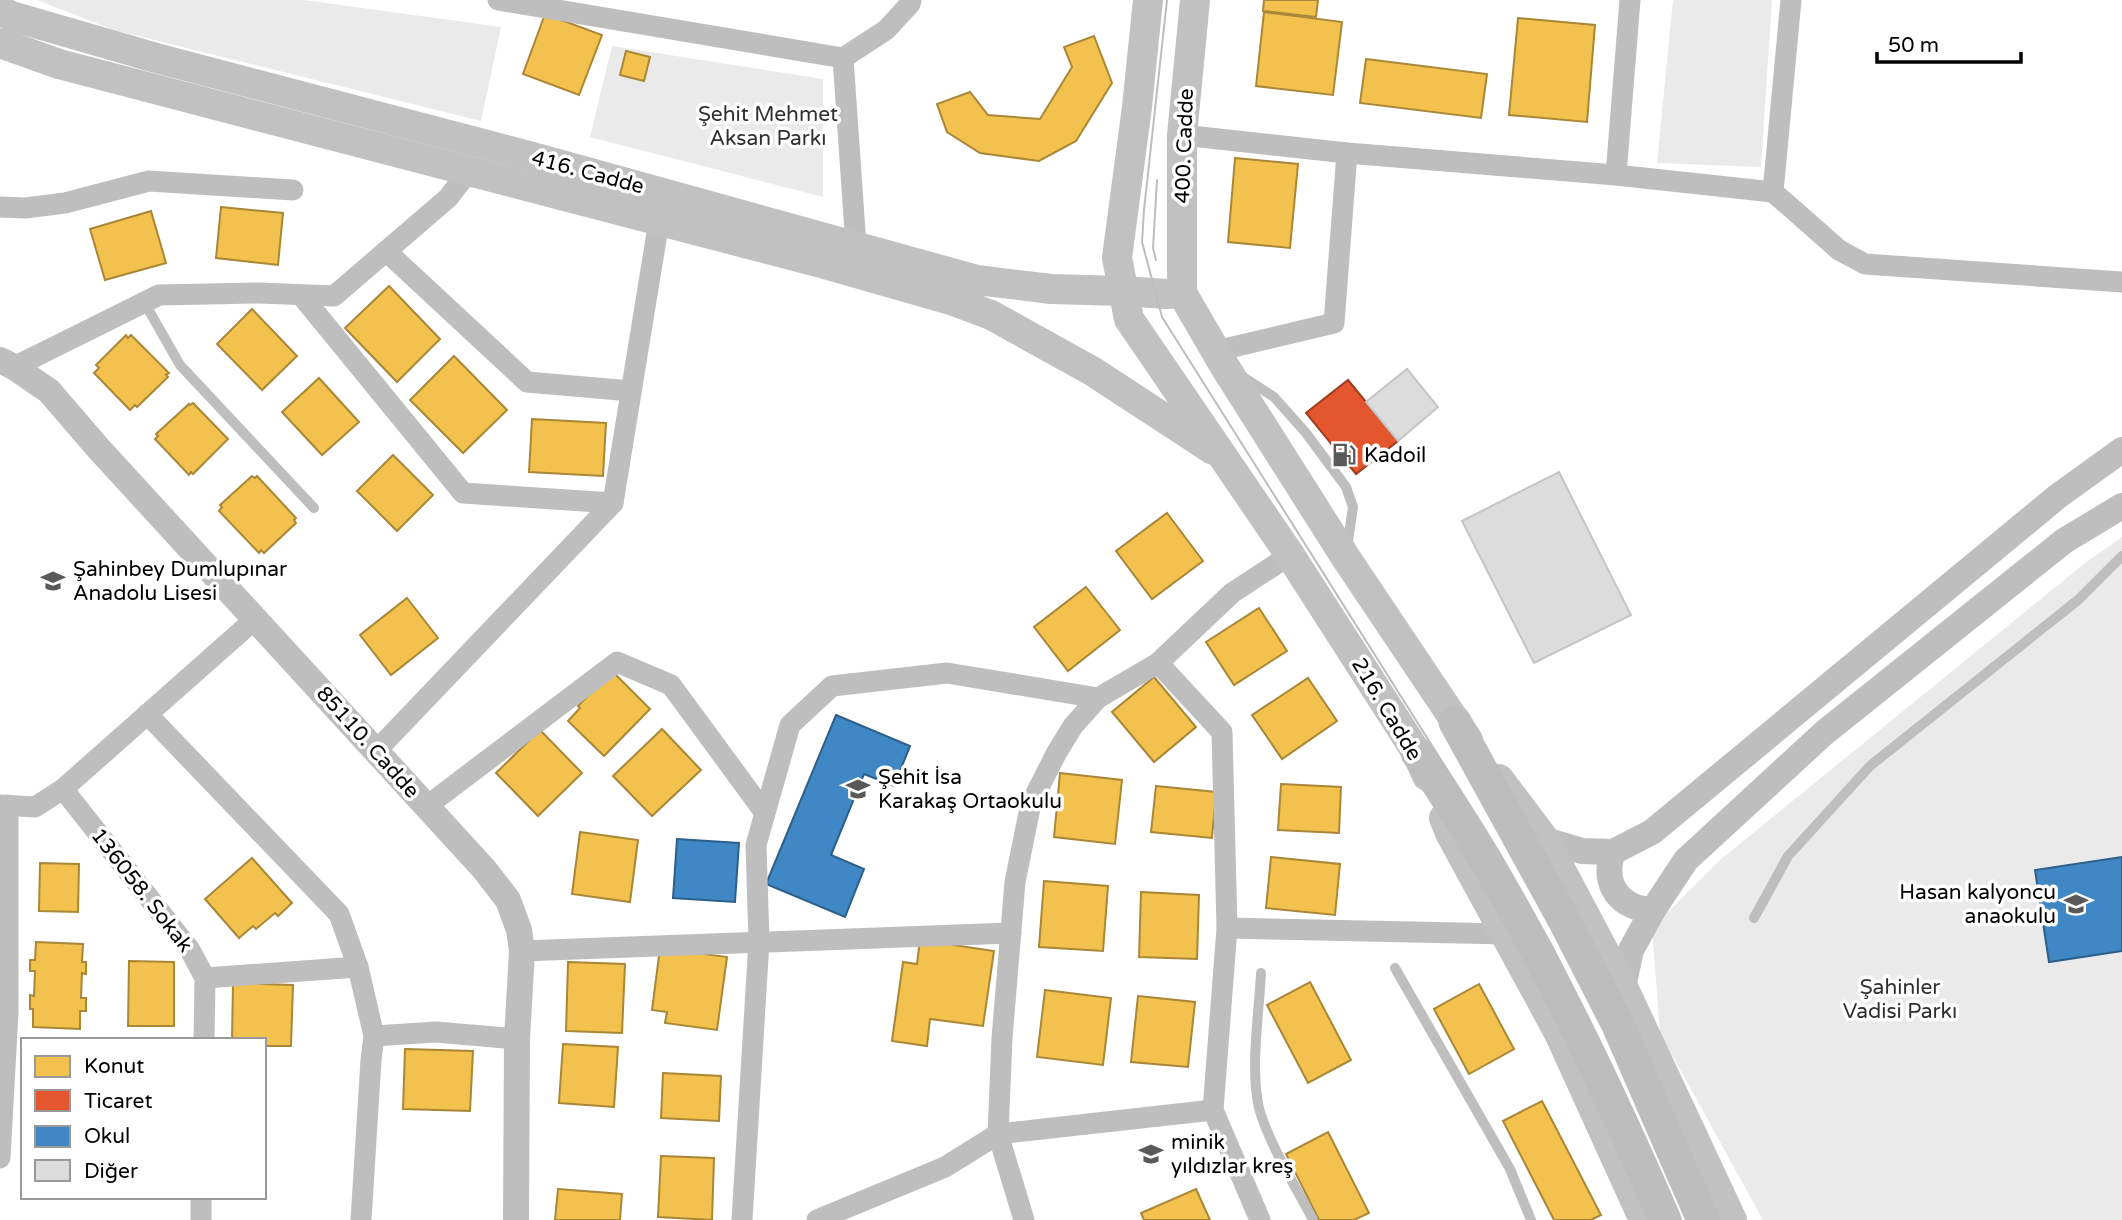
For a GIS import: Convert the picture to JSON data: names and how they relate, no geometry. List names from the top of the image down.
{
  "streets": {
    "main road": ["400. Cadde", "416. Cadde", "216. Cadde"],
    "street": ["85110. Cadde", "136058. Sokak"]
  },
  "crossings": [
    ["400. Cadde", "416. Cadde"],
    ["416. Cadde", "216. Cadde"]
  ],
  "parks": ["Şehit Mehmet Aksan Parkı", "Şahinler Vadisi Parkı"],
  "places": {
    "fuel station": ["Kadoil"],
    "school or university": [
      "Şahinbey Dumlupınar Anadolu Lisesi",
      "Şehit İsa Karakaş Ortaokulu",
      "Hasan kalyoncu anaokulu",
      "minik yıldızlar kreş"
    ]
  },
  "legend": [
    "Konut",
    "Ticaret",
    "Okul",
    "Diğer"
  ],
  "scale_bar": "50 m"
}
